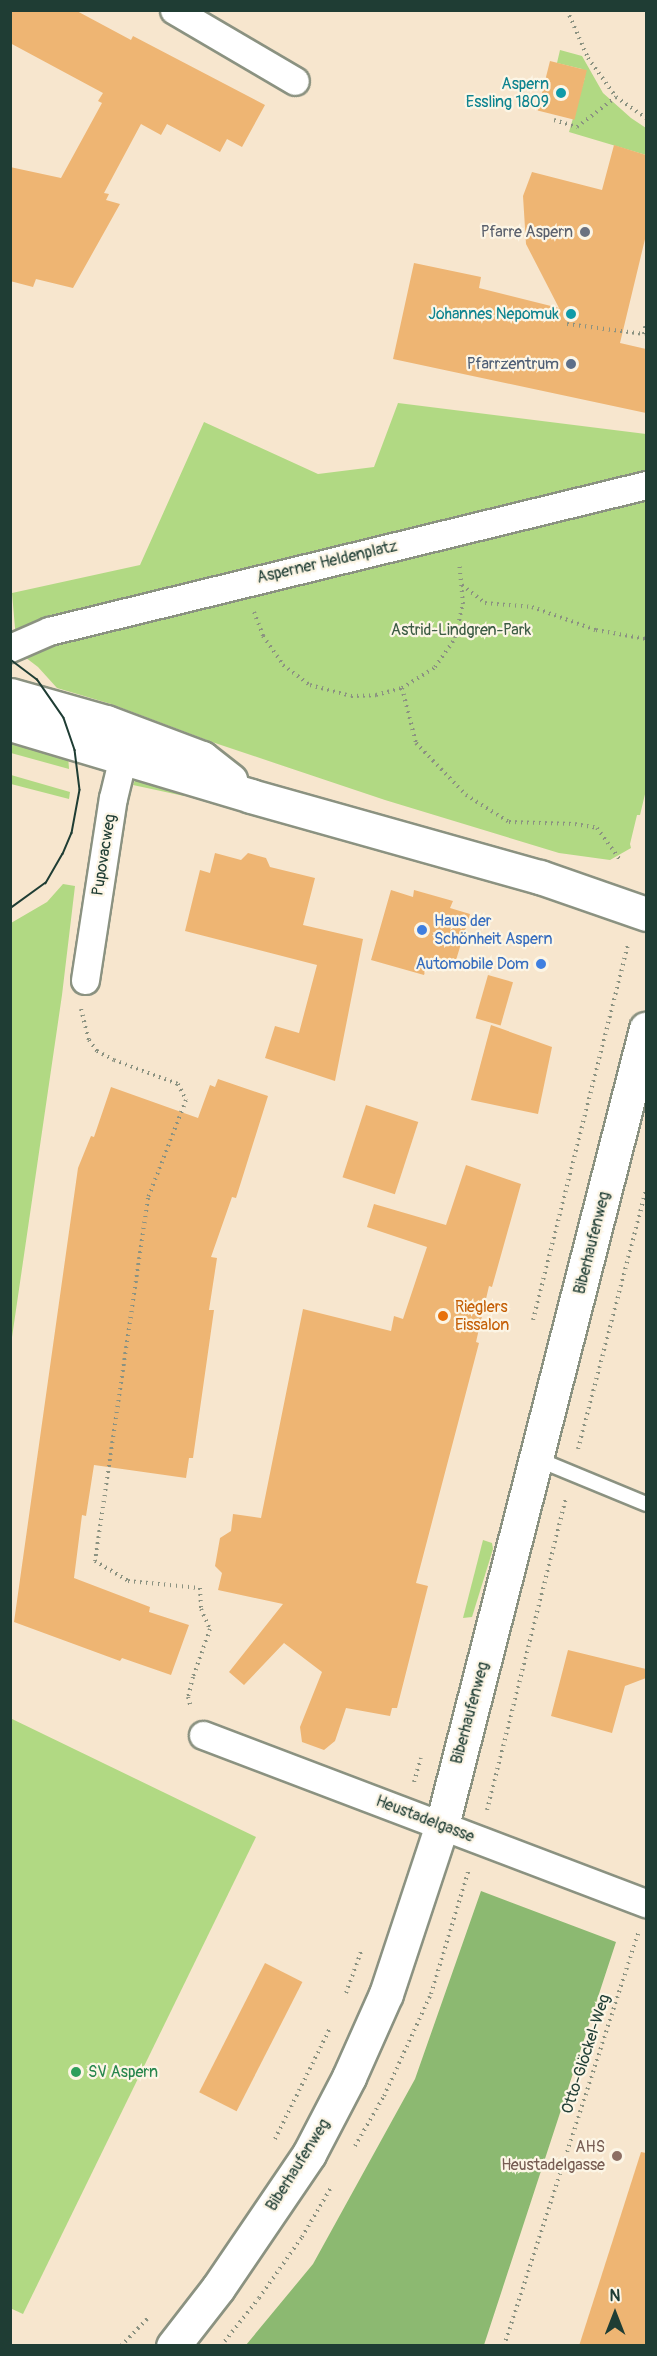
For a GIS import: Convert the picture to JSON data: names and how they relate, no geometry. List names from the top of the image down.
{
  "streets": {
    "main road": ["Biberhaufenweg"],
    "street": ["Asperner Heldenplatz", "Pupovacweg", "Heustadelgasse"],
    "path": ["Otto-Glöckel-Weg"]
  },
  "crossings": [
    ["Biberhaufenweg", "Heustadelgasse"],
    ["Heustadelgasse", "Otto-Glöckel-Weg"]
  ],
  "parks": ["Astrid-Lindgren-Park"],
  "places": [
    "Aspern Essling 1809",
    "Pfarre Aspern",
    "Johannes Nepomuk",
    "Pfarrzentrum",
    "Haus der Schönheit Aspern",
    "Automobile Dom",
    "Rieglers Eissalon",
    "SV Aspern",
    "AHS Heustadelgasse"
  ],
  "north": "top"
}
